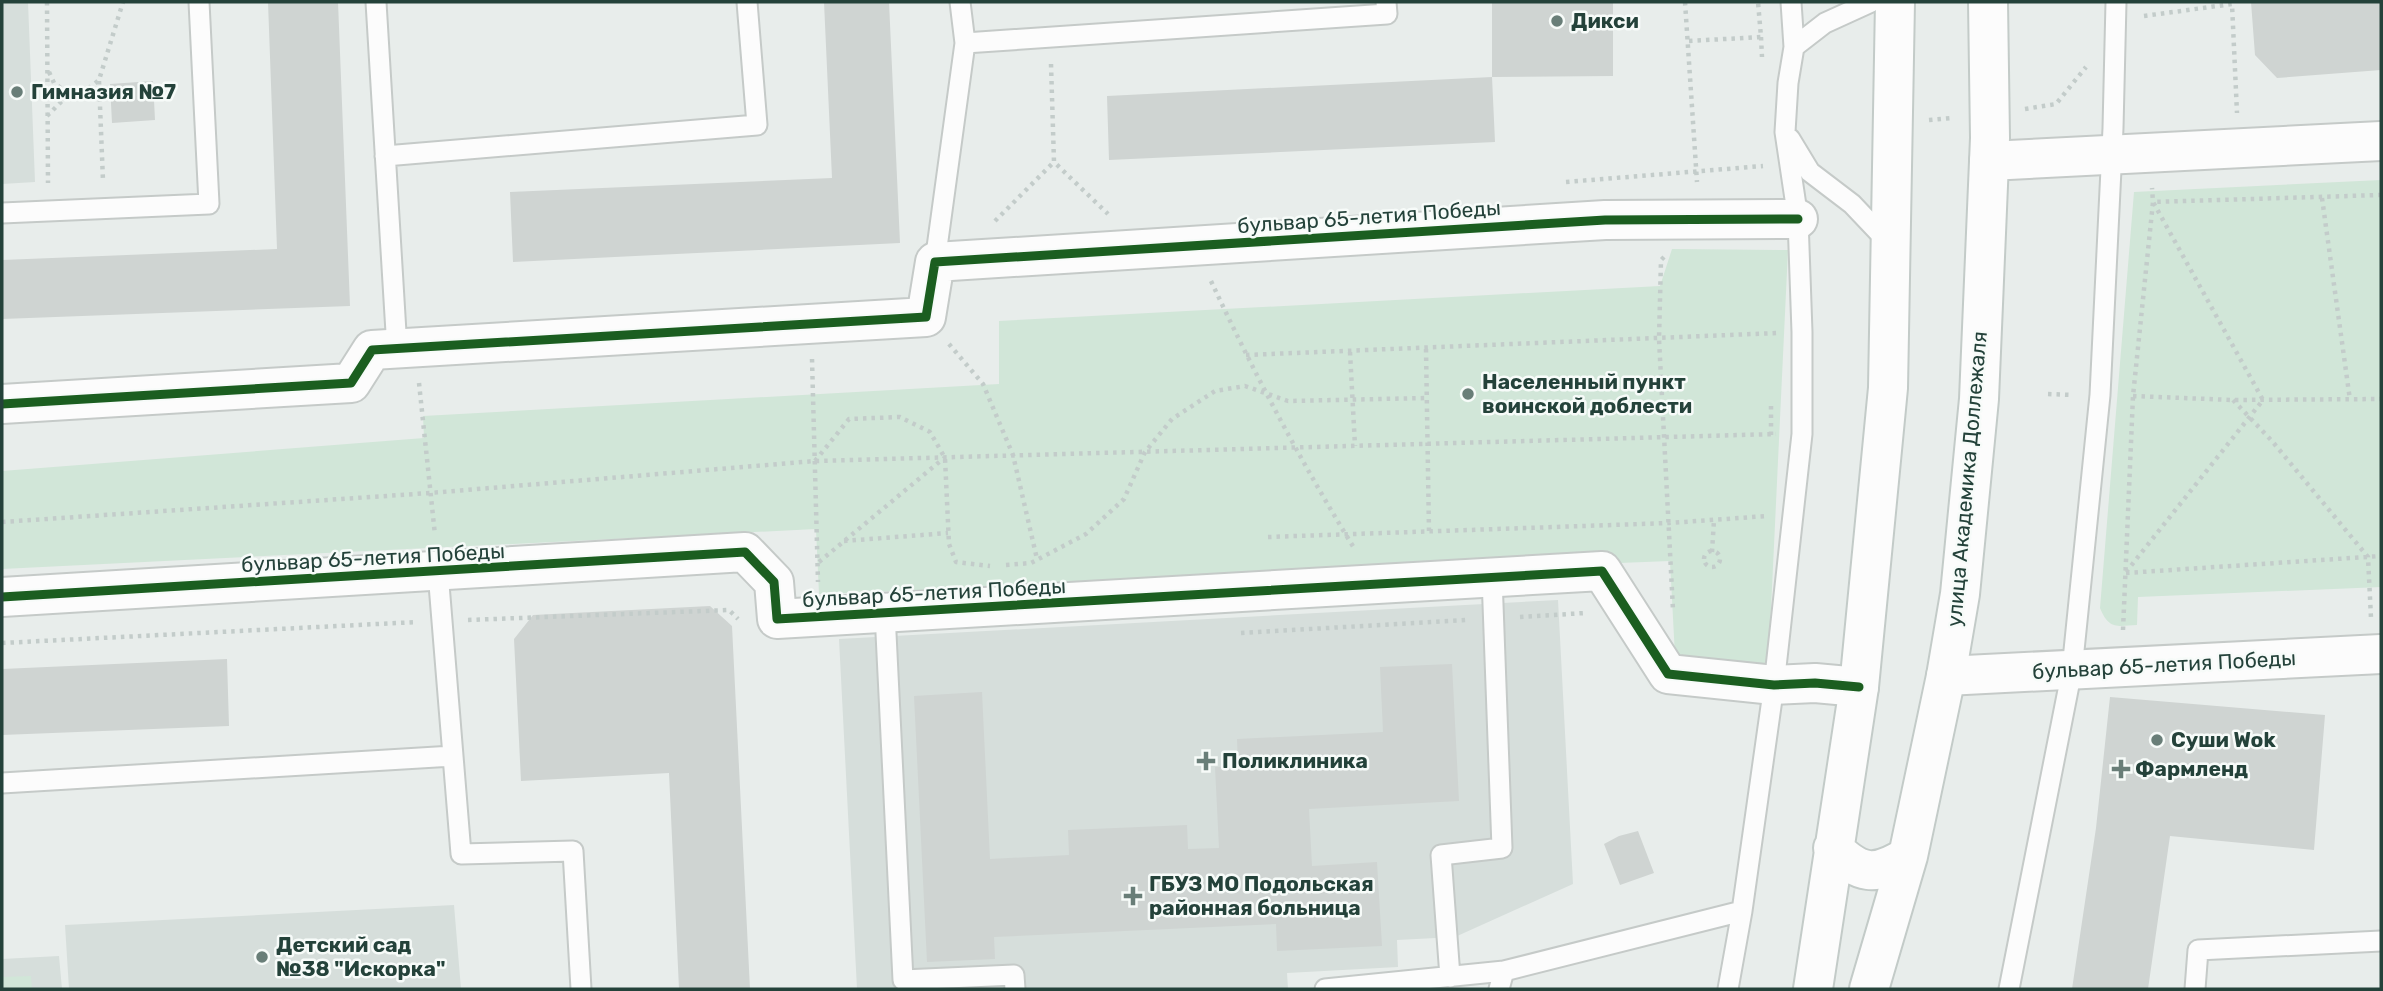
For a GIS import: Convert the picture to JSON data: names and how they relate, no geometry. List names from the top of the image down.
{
  "streets": {
    "street": ["бульвар 65-летия Победы", "улица Академика Доллежаля"]
  },
  "crossings": [
    ["бульвар 65-летия Победы", "улица Академика Доллежаля"]
  ],
  "places": {
    "other": [
      "Дикси",
      "Гимназия №7",
      "Населенный пункт воинской доблести",
      "Суши Wok",
      "Детский сад №38 \"Искорка\""
    ],
    "health": ["Поликлиника", "Фармленд", "ГБУЗ МО Подольская районная больница"]
  }
}
